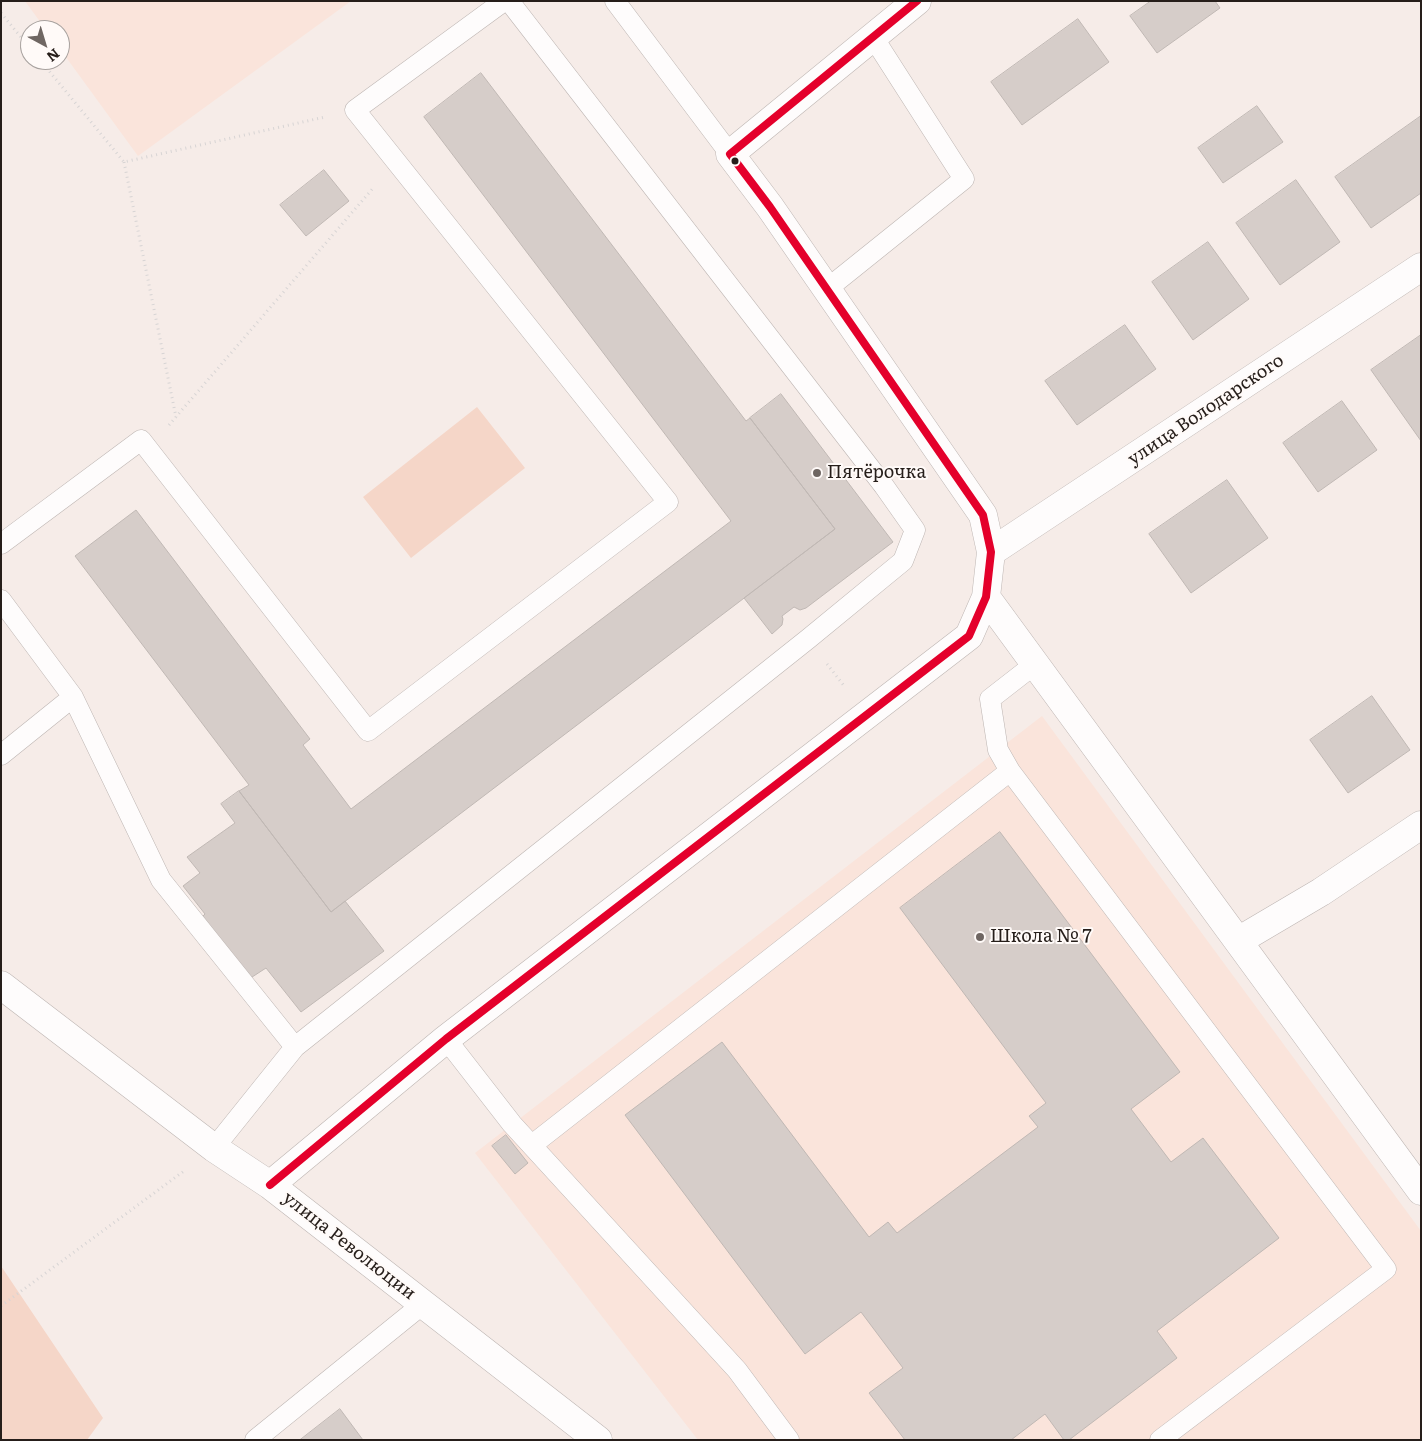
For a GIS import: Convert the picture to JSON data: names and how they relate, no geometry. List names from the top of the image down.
{
  "streets": {
    "street": ["улица Володарского", "улица Революции"]
  },
  "places": ["Пятёрочка", "Школа № 7"],
  "north": "bottom right"
}
